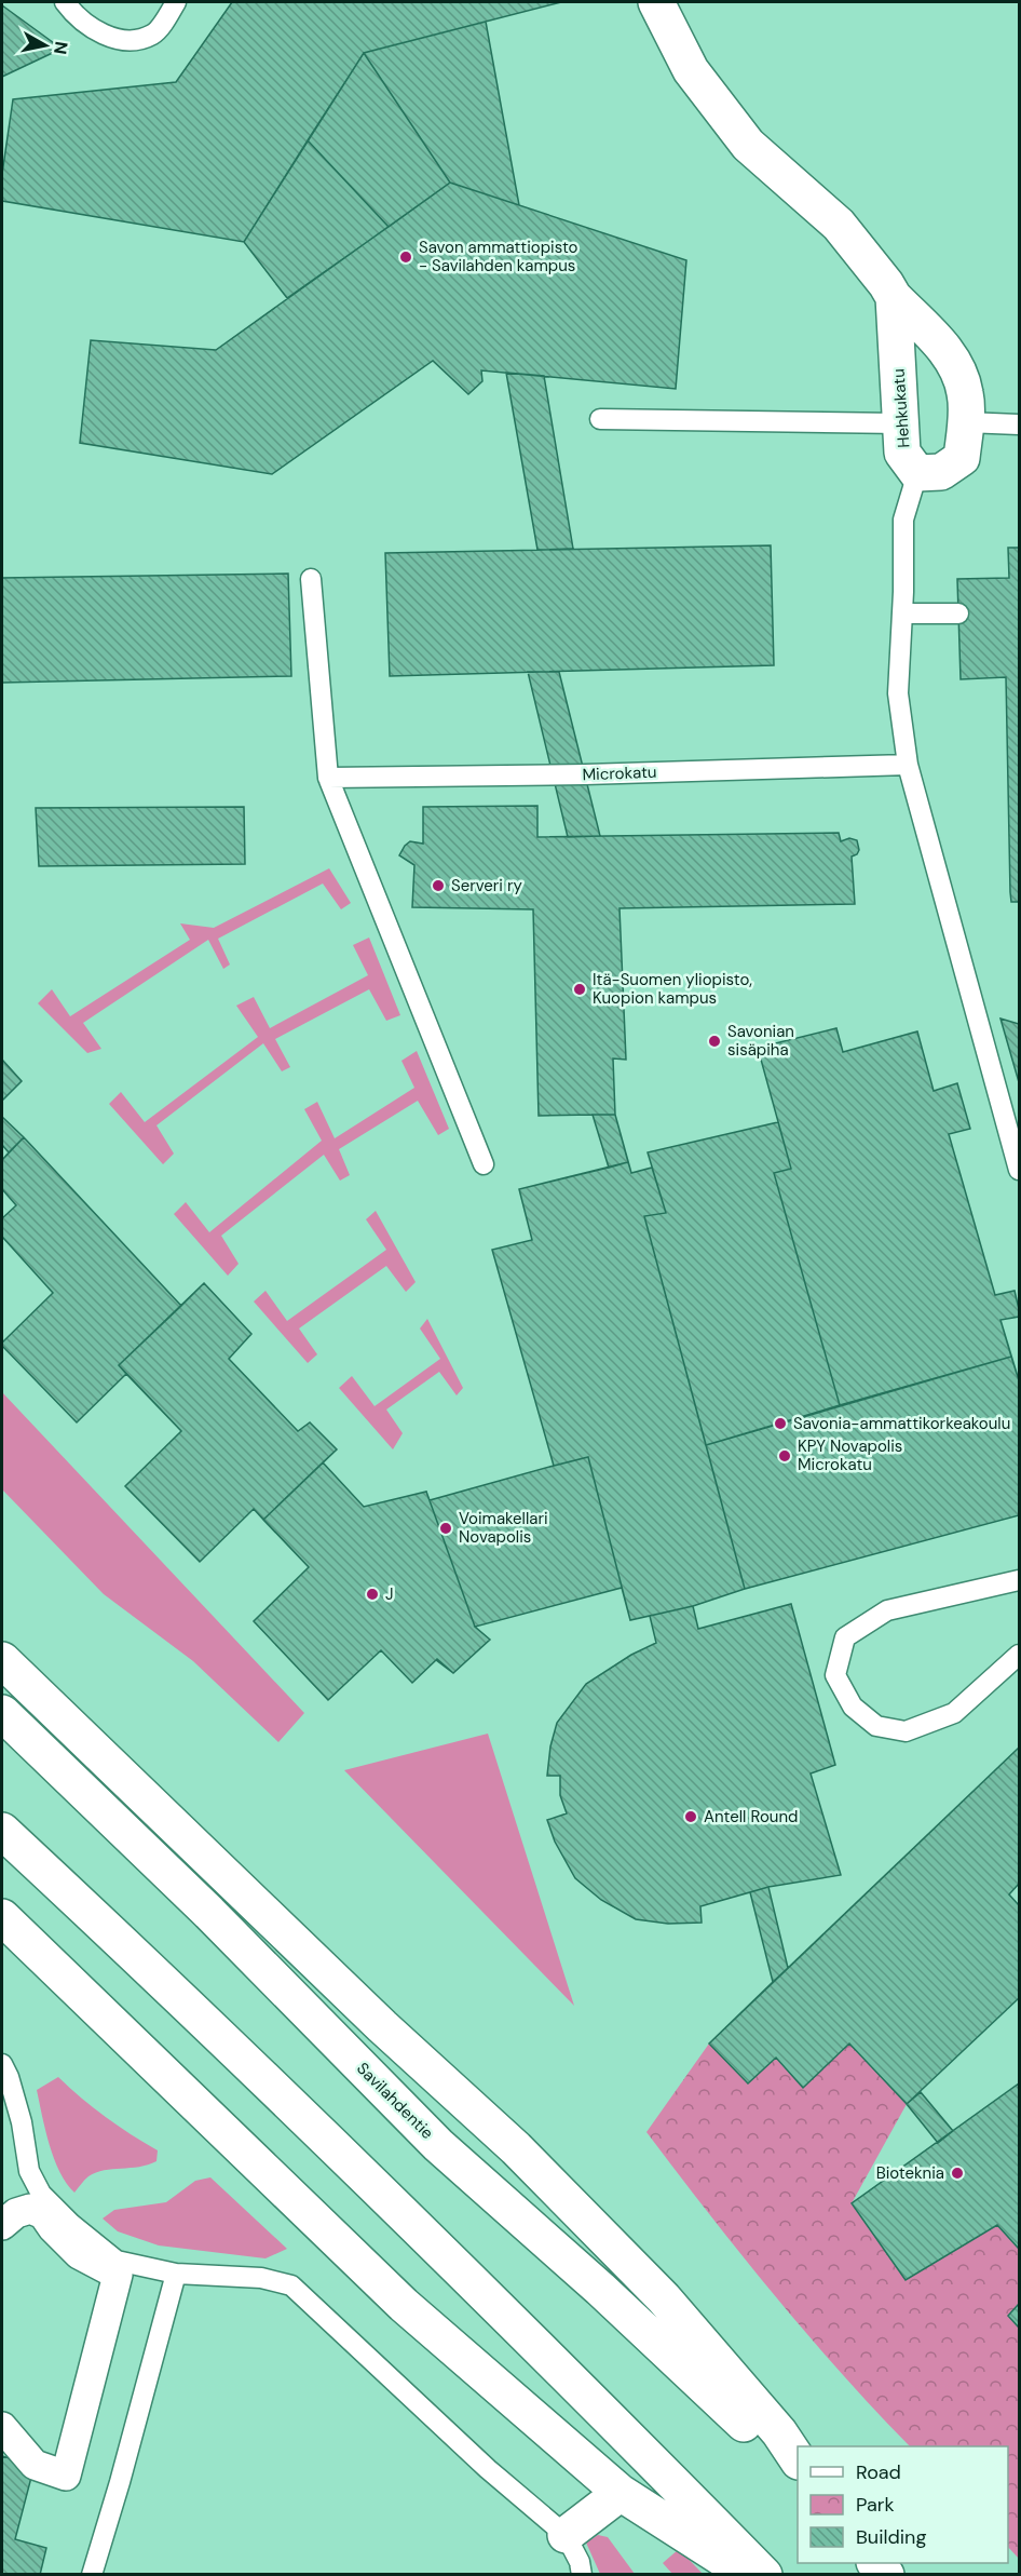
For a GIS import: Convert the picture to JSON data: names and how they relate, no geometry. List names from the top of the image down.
{
  "streets": {
    "main road": ["Hehkukatu", "Savilahdentie"],
    "lane": ["Microkatu"]
  },
  "places": [
    "Savon ammattiopisto - Savilahden kampus",
    "Serveri ry",
    "Itä-Suomen yliopisto, Kuopion kampus",
    "Savonian sisäpiha",
    "Savonia-ammattikorkeakoulu",
    "KPY Novapolis Microkatu",
    "Voimakellari Novapolis",
    "J",
    "Antell Round",
    "Bioteknia"
  ],
  "legend": ["Road", "Park", "Building"],
  "north": "right"
}
